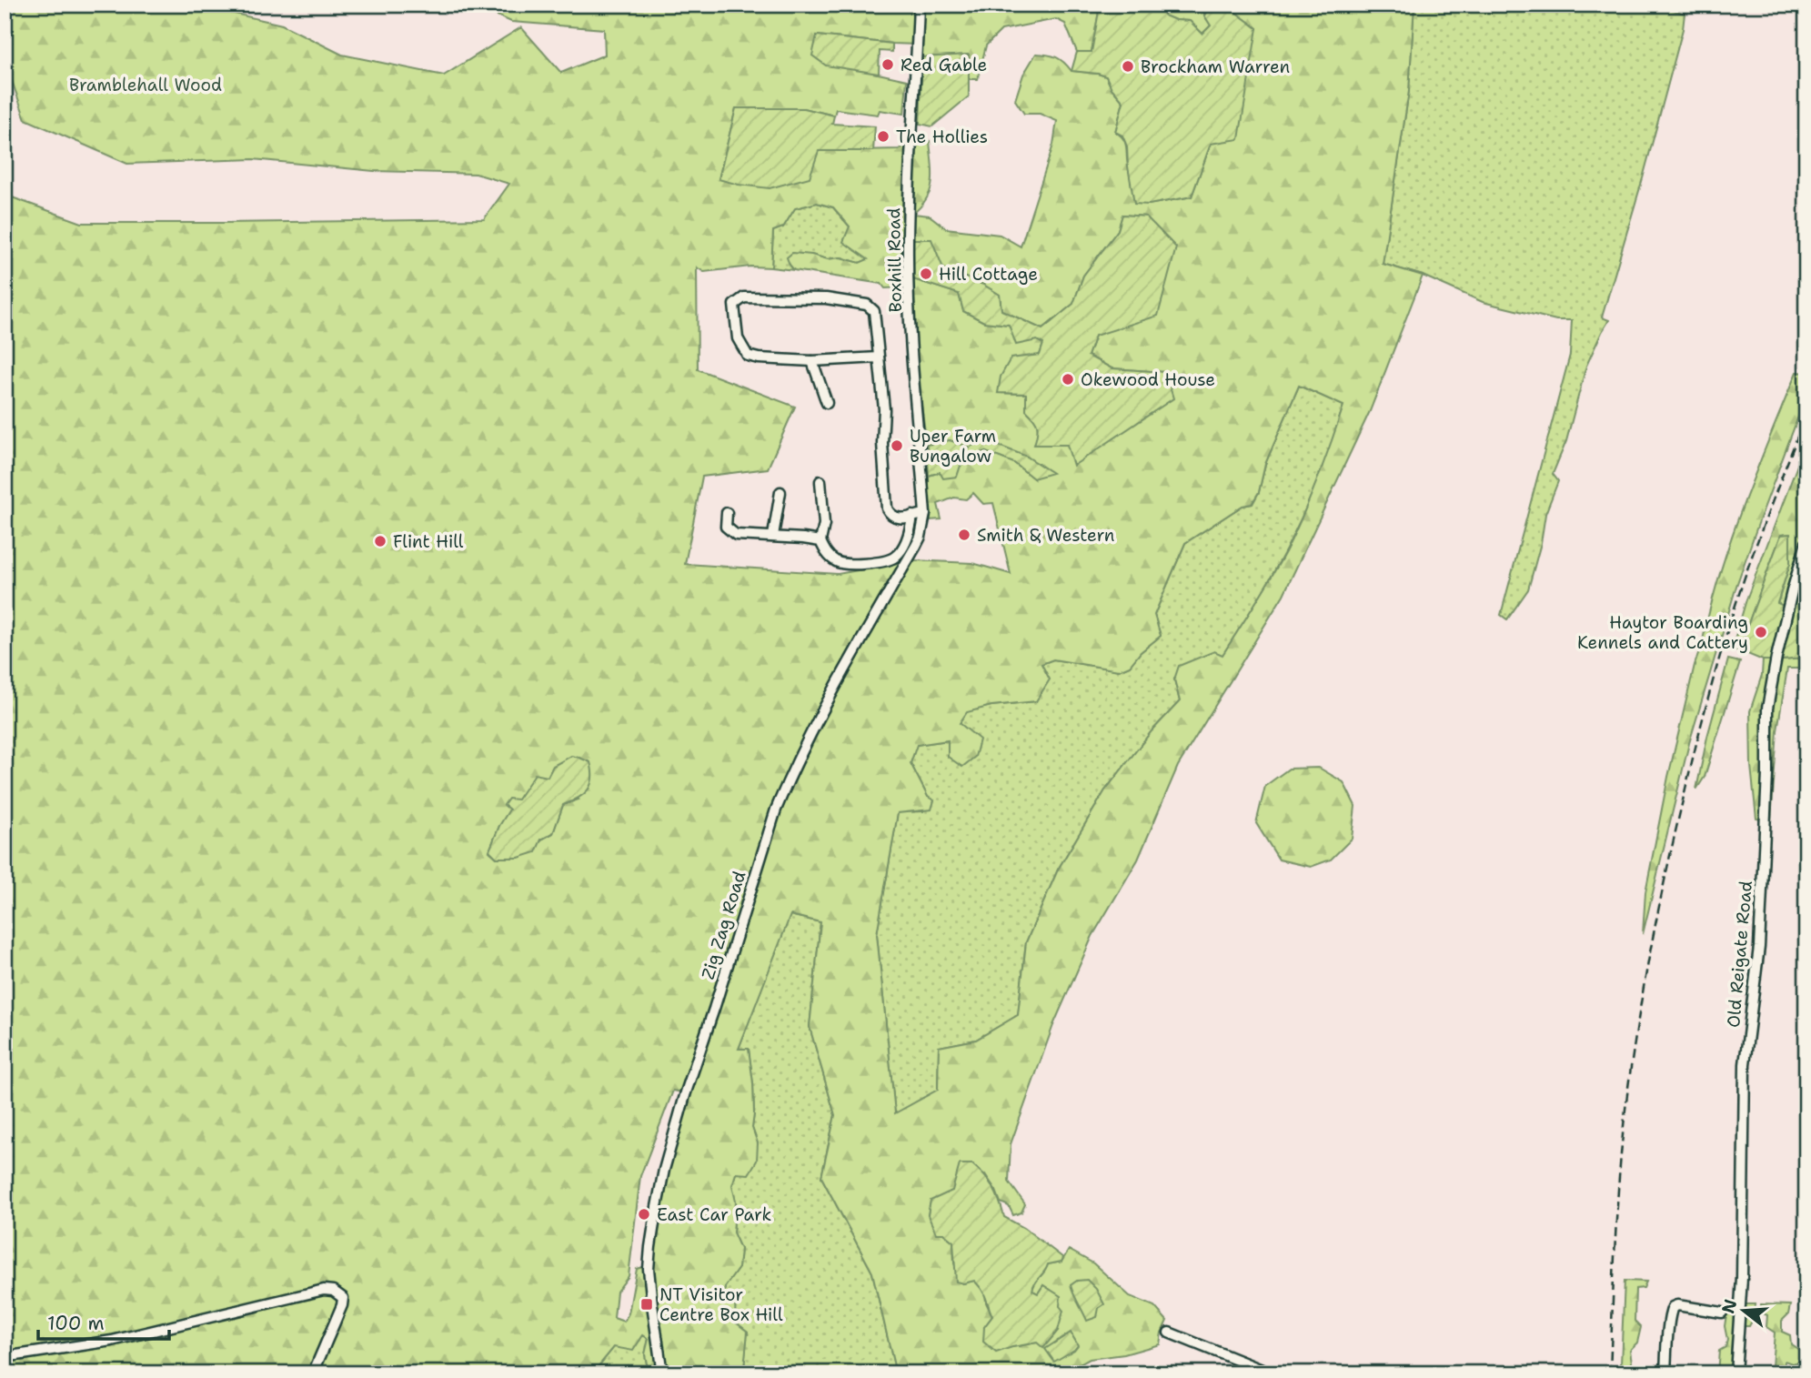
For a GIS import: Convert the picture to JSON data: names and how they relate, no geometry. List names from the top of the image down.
{
  "streets": {
    "street": ["Boxhill Road", "Zig Zag Road", "Old Reigate Road"]
  },
  "crossings": [
    ["Boxhill Road", "Zig Zag Road"]
  ],
  "parks": ["Bramblehall Wood"],
  "places": {
    "other": [
      "Red Gable",
      "Brockham Warren",
      "The Hollies",
      "Hill Cottage",
      "Okewood House",
      "Uper Farm Bungalow",
      "Smith & Western",
      "Flint Hill",
      "Haytor Boarding Kennels and Cattery",
      "East Car Park"
    ],
    "transit": ["NT Visitor Centre Box Hill"]
  },
  "scale_bar": "100 m",
  "north": "left"
}
